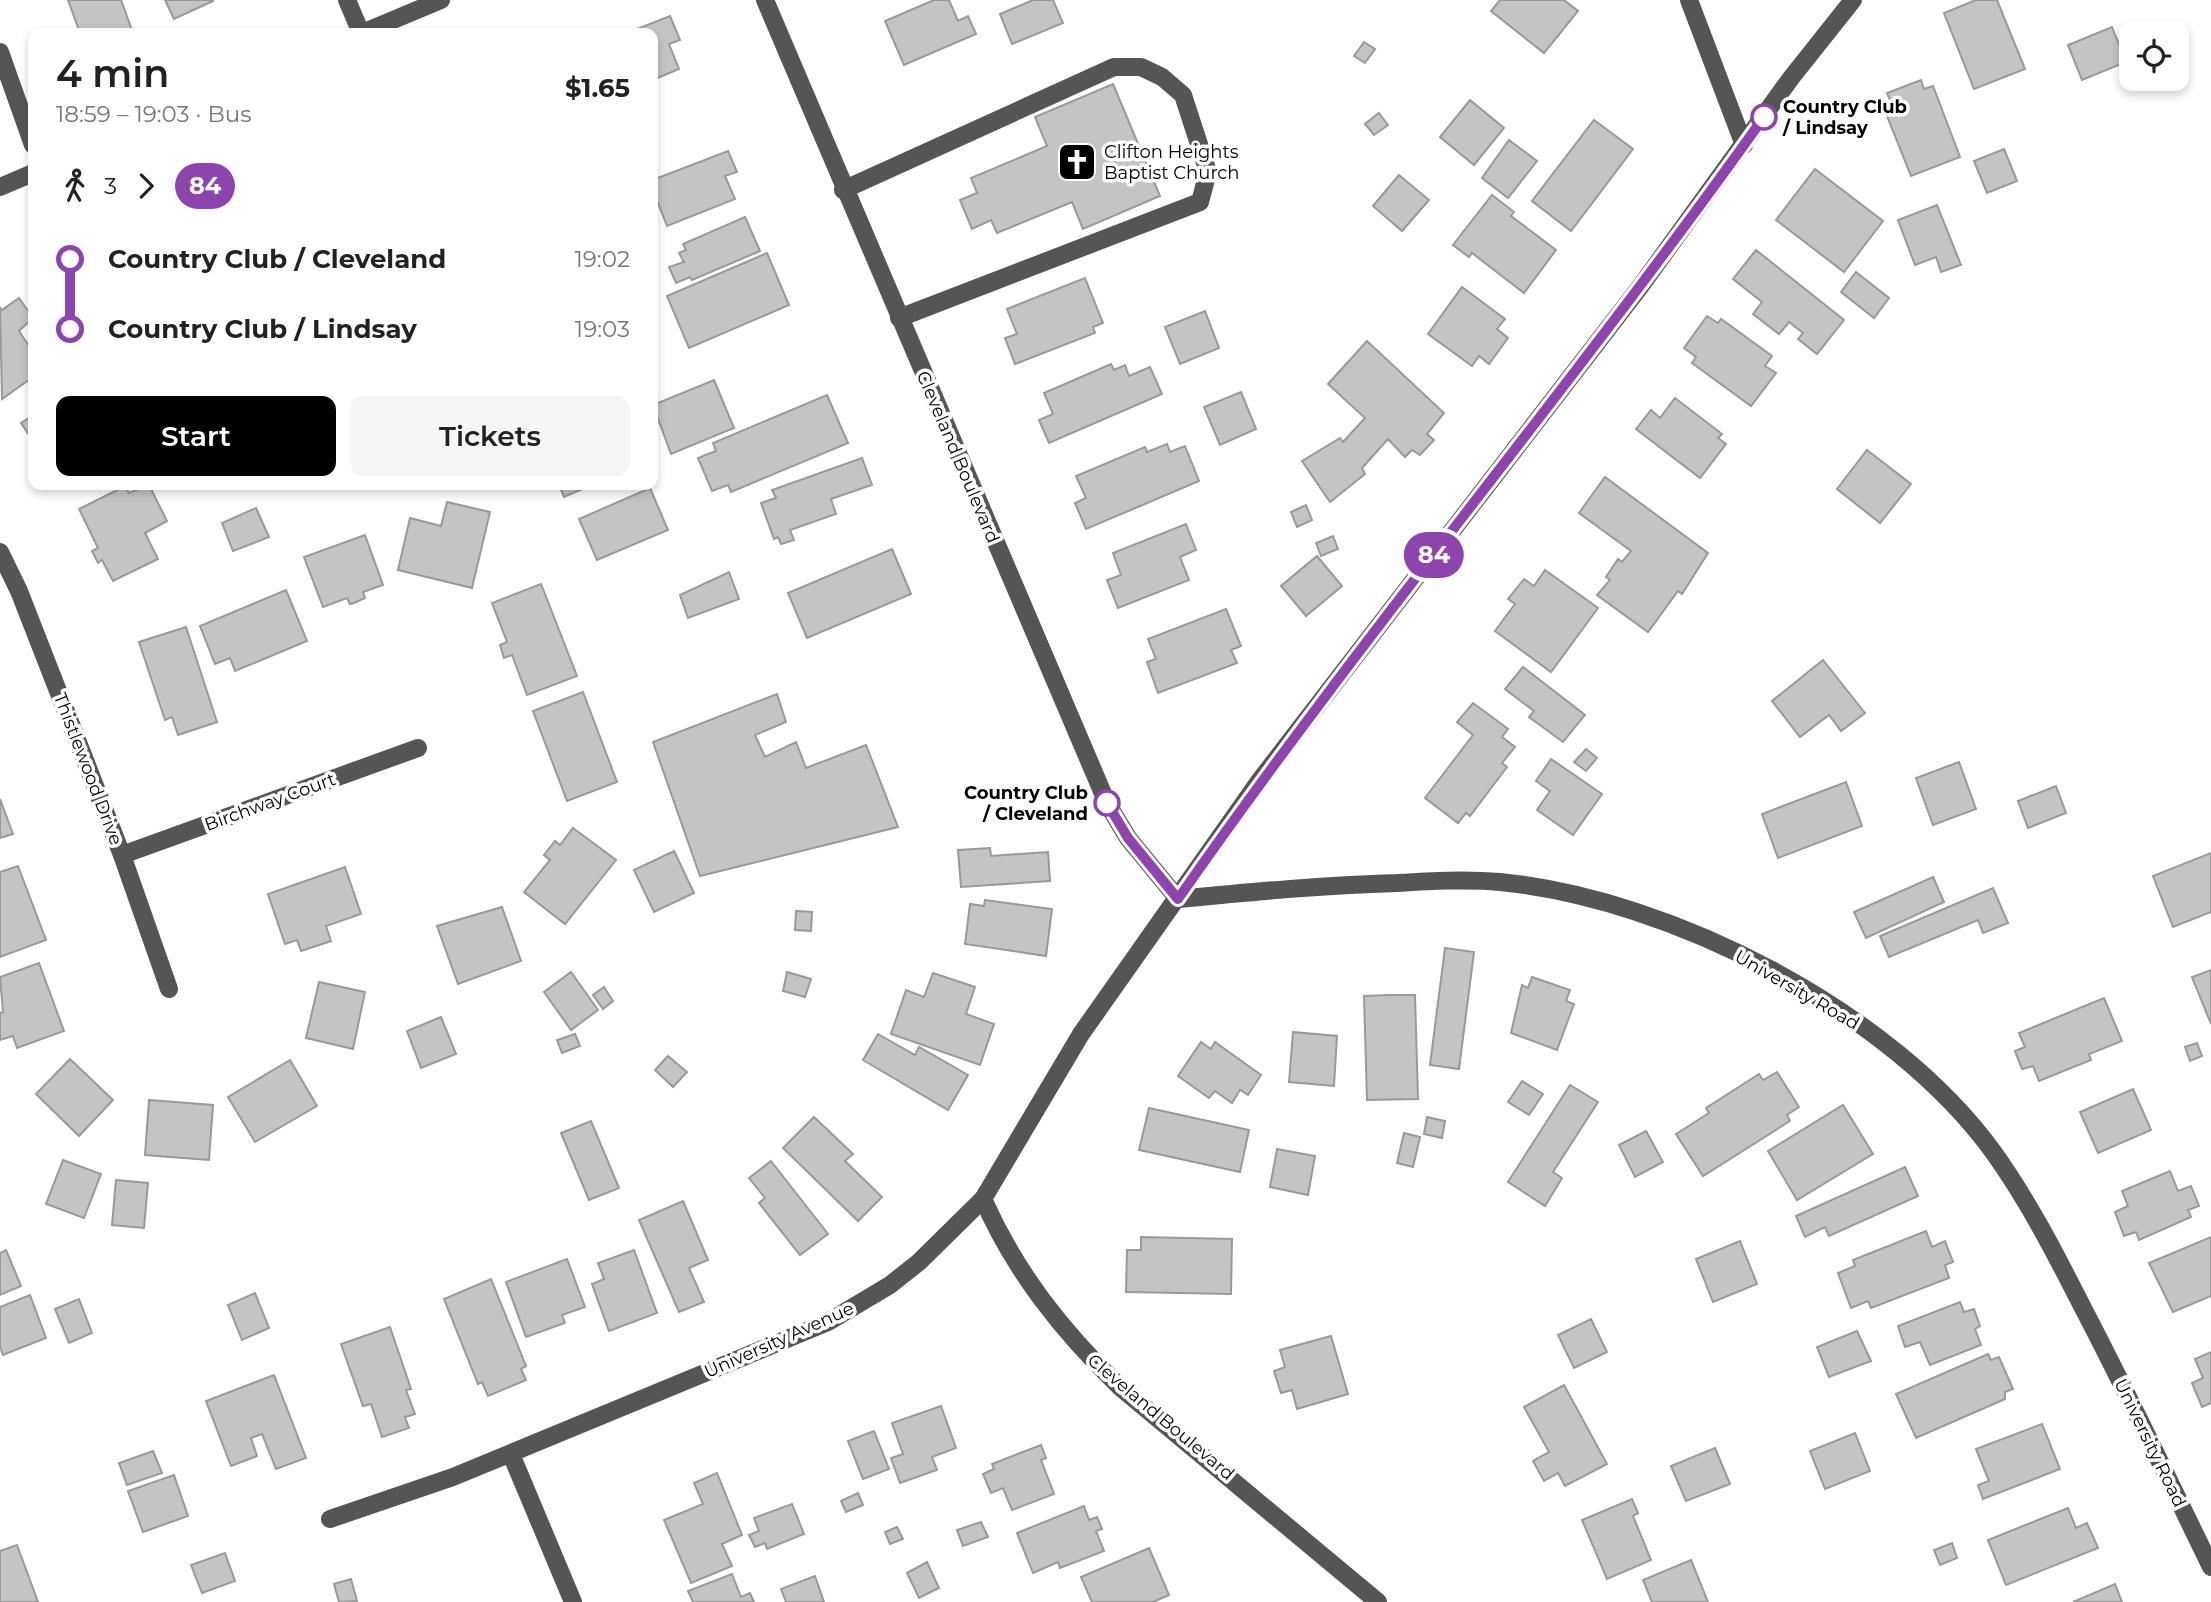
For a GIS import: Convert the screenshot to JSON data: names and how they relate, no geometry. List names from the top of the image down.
{
  "streets": {
    "street": [
      "Cleveland Boulevard",
      "Thistlewood Drive",
      "Birchway Court",
      "University Road",
      "University Avenue"
    ]
  },
  "crossings": [
    ["Cleveland Boulevard", "University Road"],
    ["Cleveland Boulevard", "University Avenue"],
    ["Thistlewood Drive", "Birchway Court"],
    ["University Road", "University Avenue"]
  ],
  "places": {
    "other": ["Country Club / Lindsay", "Country Club / Cleveland"],
    "church": ["Clifton Heights Baptist Church"]
  },
  "lines": ["bus line 84"],
  "page": {
    "on_map": "84",
    "heading": ["4 min", "18:59 – 19:03 · Bus", "$1.65"],
    "legs": ["3", "84"],
    "list": [
      {
        "name": "Country Club / Cleveland",
        "value": "19:02"
      },
      {
        "name": "Country Club / Lindsay",
        "value": "19:03"
      }
    ],
    "buttons": ["Start", "Tickets"]
  }
}
